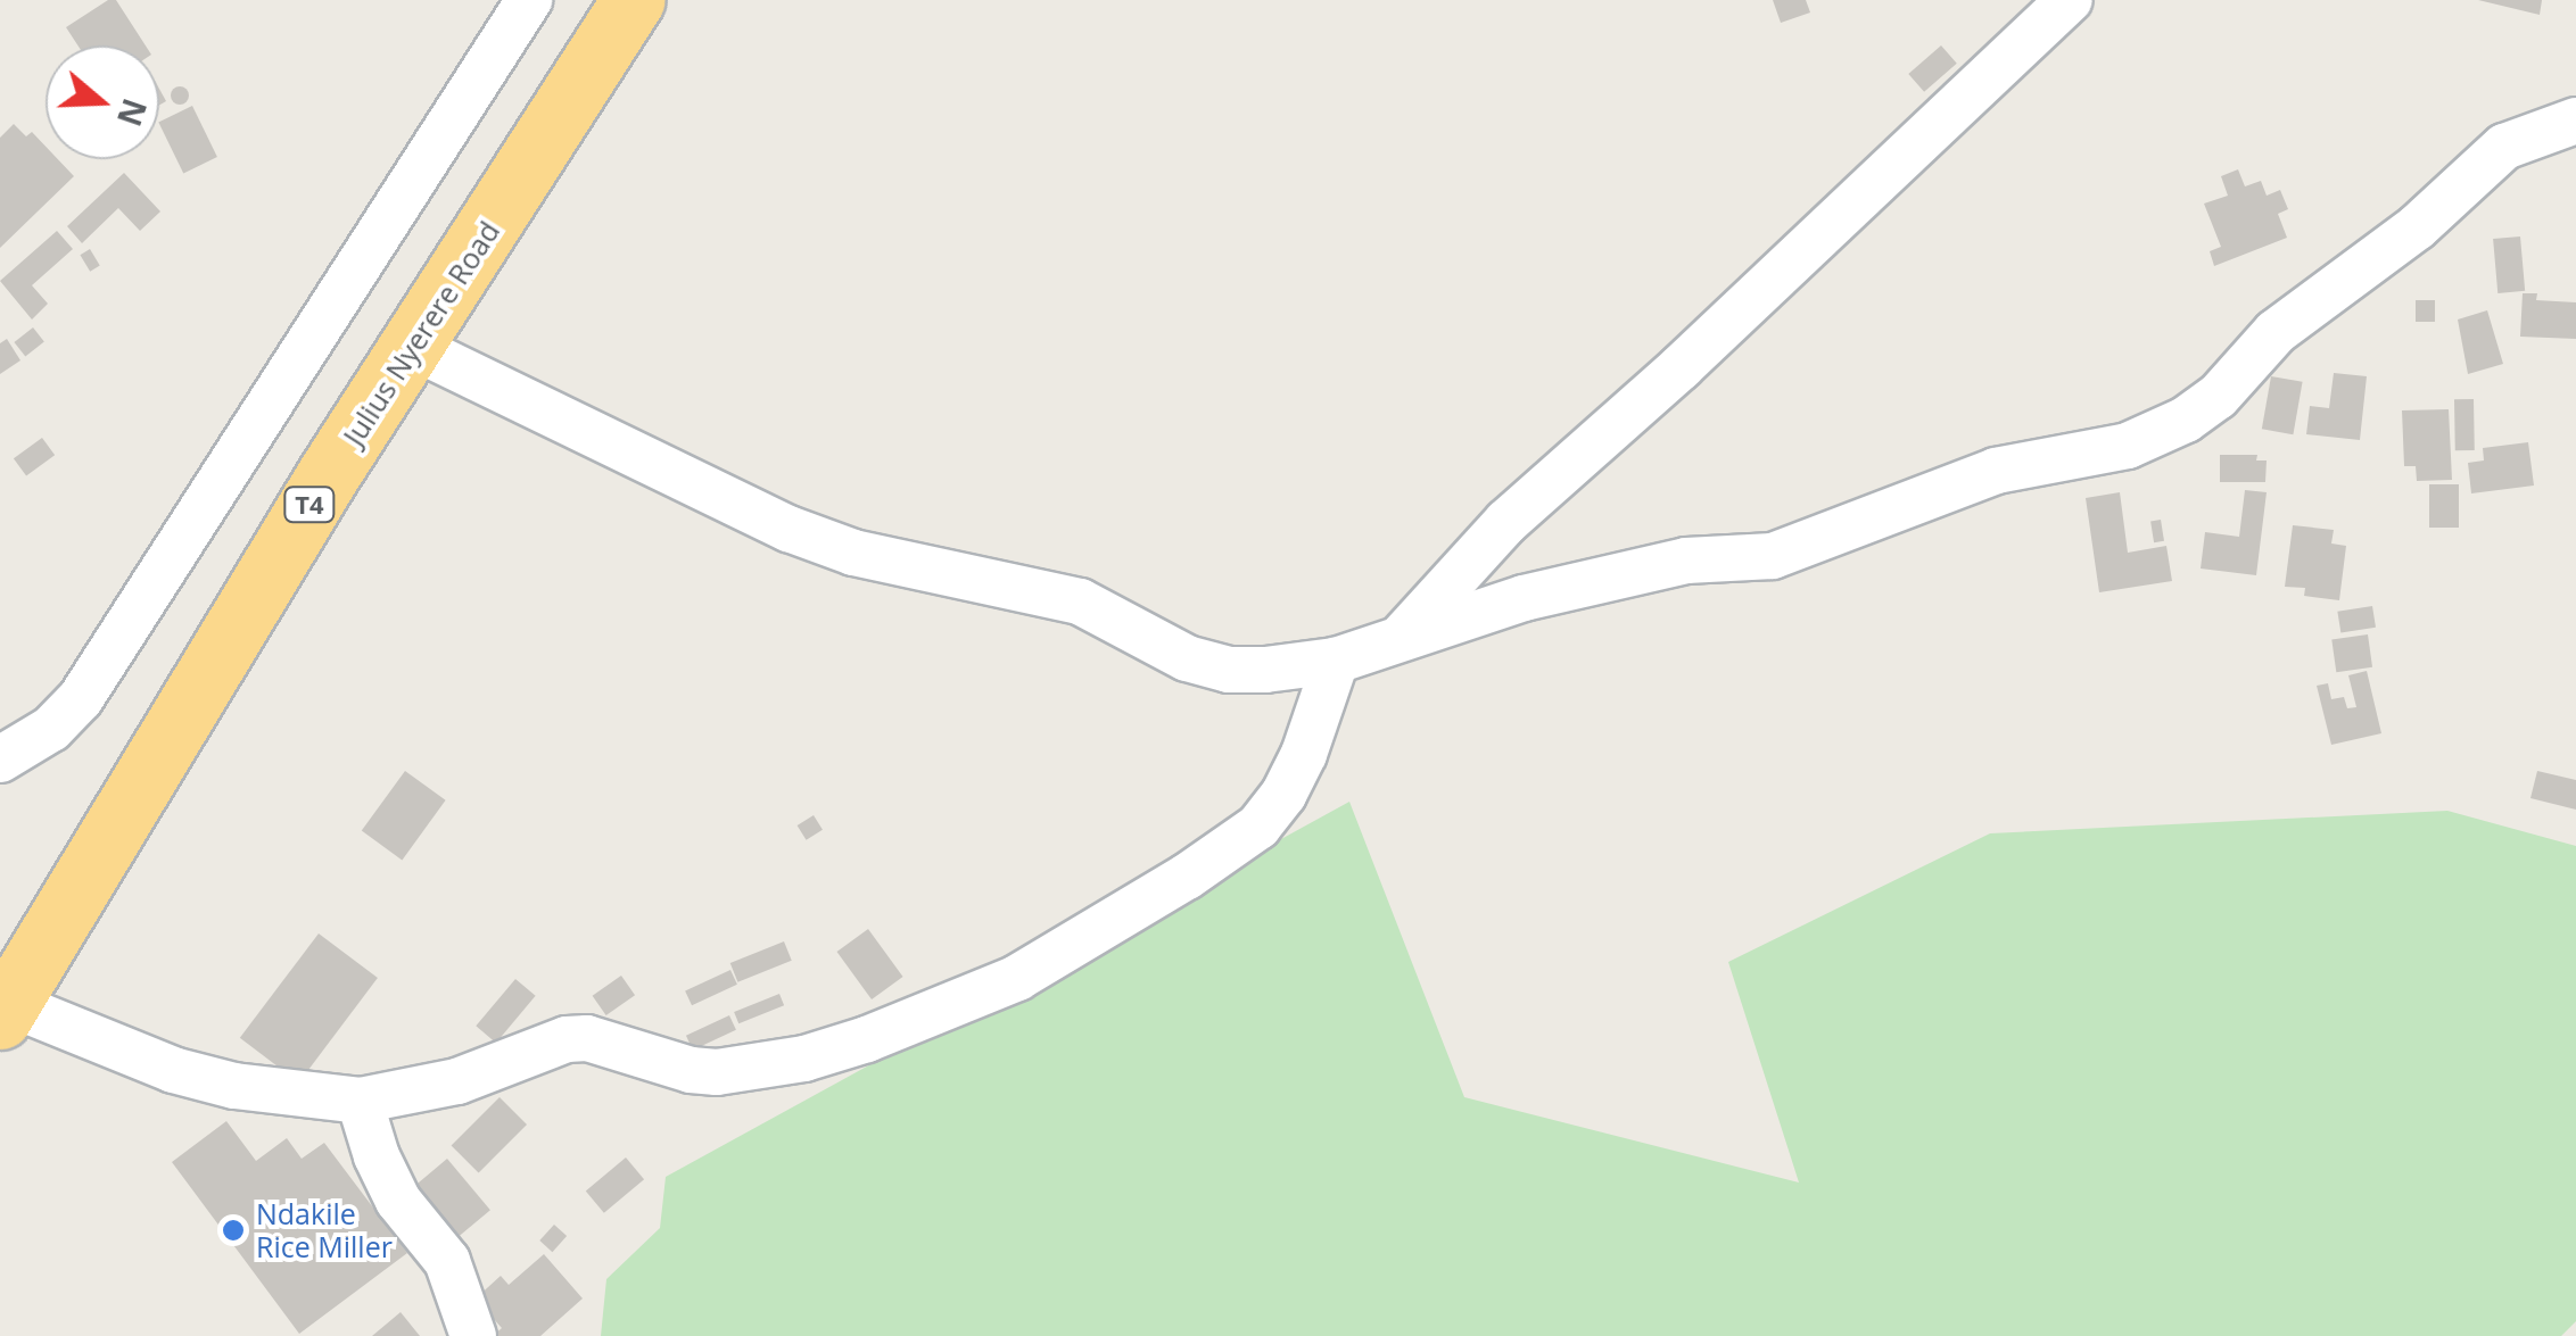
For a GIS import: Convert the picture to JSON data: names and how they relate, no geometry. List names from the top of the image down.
{
  "streets": {
    "highway": ["Julius Nyerere Road", "T4"]
  },
  "places": ["Ndakile Rice Miller"],
  "north": "right"
}
